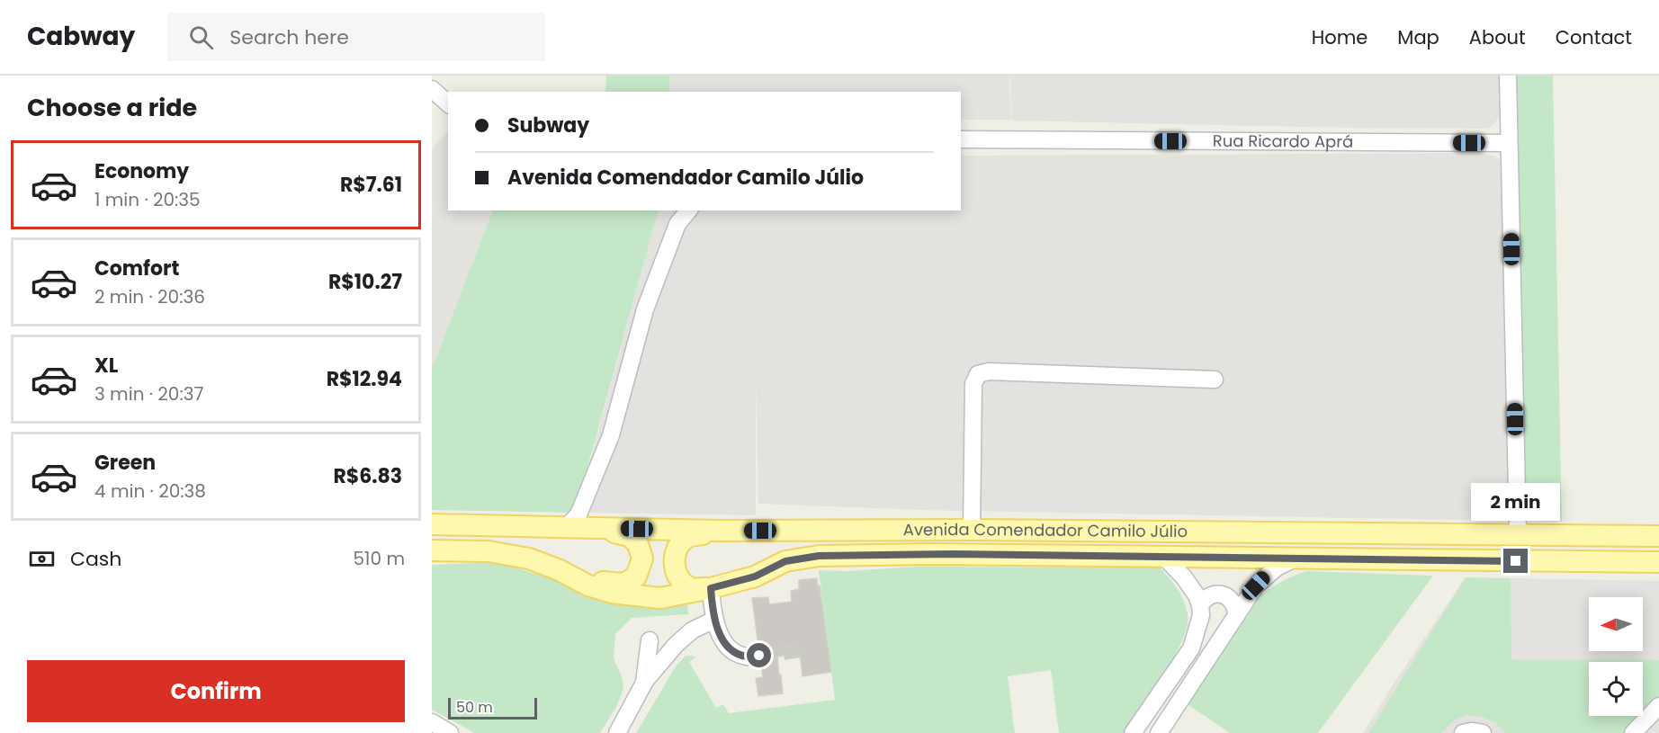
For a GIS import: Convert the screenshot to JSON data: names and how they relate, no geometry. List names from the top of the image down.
{
  "streets": {
    "main road": ["Avenida Comendador Camilo Júlio"],
    "street": ["Rua Ricardo Aprá"]
  },
  "scale_bar": "50 m",
  "north": "left",
  "page": {
    "header": "Cabway",
    "search": "Search here",
    "nav": [
      "Home",
      "Map",
      "About",
      "Contact"
    ],
    "heading": "Choose a ride",
    "banner": ["Subway", "Avenida Comendador Camilo Júlio"],
    "list": [
      {
        "name": "Economy",
        "note": "1 min · 20:35",
        "value": "R$7.61"
      },
      {
        "name": "Comfort",
        "note": "2 min · 20:36",
        "value": "R$10.27"
      },
      {
        "name": "XL",
        "note": "3 min · 20:37",
        "value": "R$12.94"
      },
      {
        "name": "Green",
        "note": "4 min · 20:38",
        "value": "R$6.83"
      }
    ],
    "bubble": "2 min",
    "pay": ["Cash", "510 m"],
    "buttons": "Confirm",
    "scale": "50 m"
  }
}
